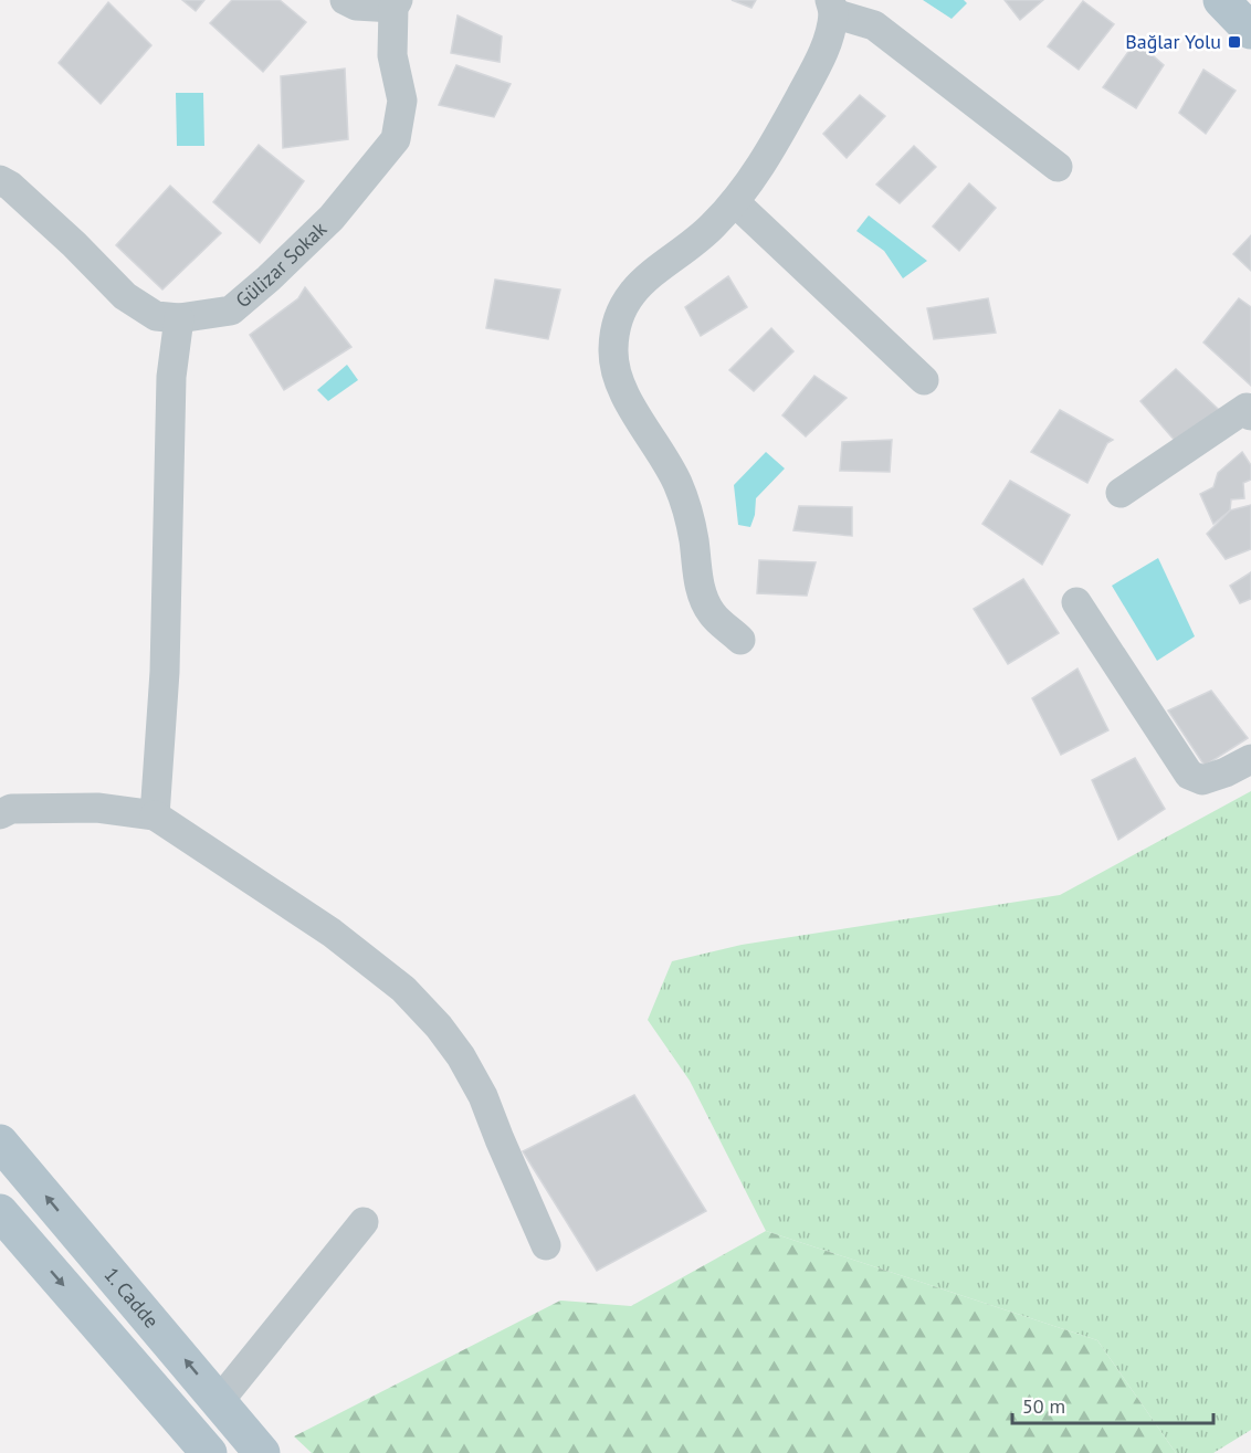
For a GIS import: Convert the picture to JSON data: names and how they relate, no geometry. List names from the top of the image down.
{
  "streets": {
    "main road": ["1. Cadde"],
    "street": ["Gülizar Sokak"]
  },
  "places": {
    "transit": ["Bağlar Yolu"]
  },
  "scale_bar": "50 m"
}
